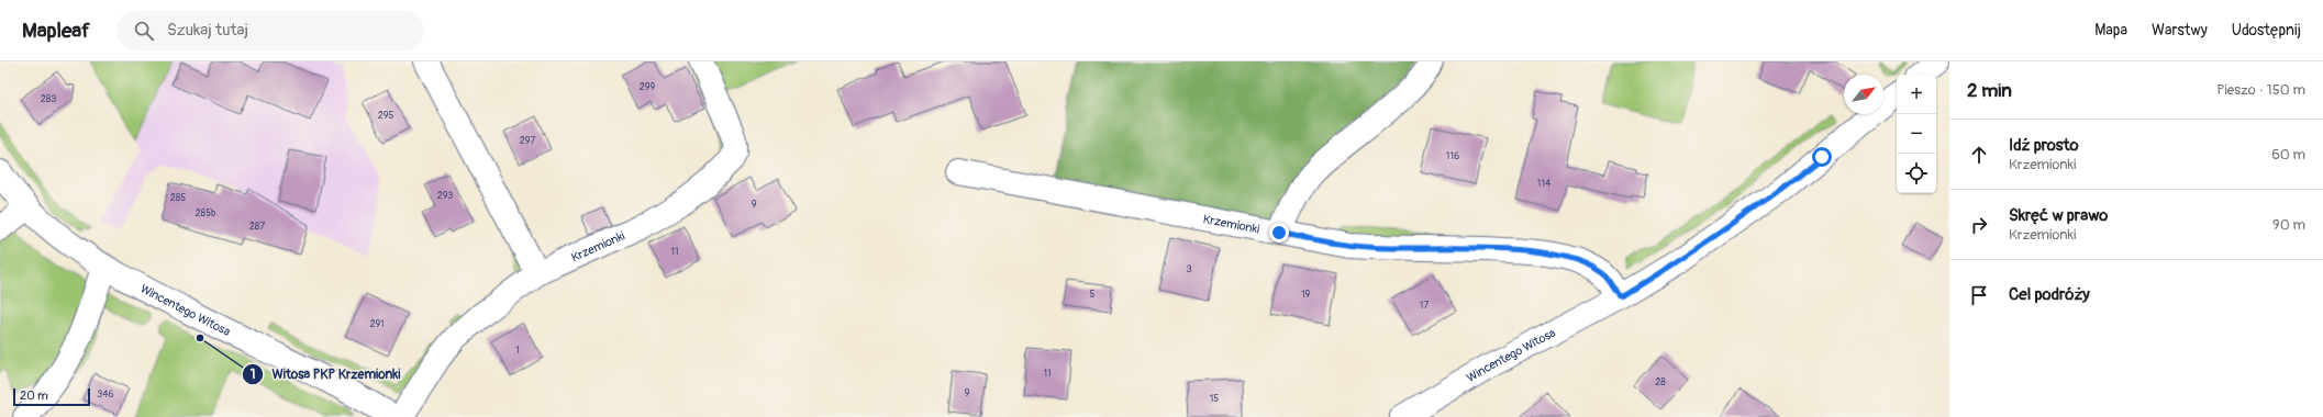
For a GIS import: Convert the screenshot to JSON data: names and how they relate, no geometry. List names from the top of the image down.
{
  "streets": {
    "street": ["Krzemionki", "Wincentego Witosa"]
  },
  "crossings": [
    ["Krzemionki", "Wincentego Witosa"]
  ],
  "places": ["Witosa PKP Krzemionki"],
  "house_numbers": [
    "299",
    "283",
    "295",
    "297",
    "116",
    "114",
    "293",
    "285",
    "9",
    "285b",
    "287",
    "11",
    "3",
    "5",
    "19",
    "17",
    "291",
    "1",
    "11",
    "28",
    "9",
    "346",
    "15"
  ],
  "scale_bar": "20 m",
  "north": "top right",
  "page": {
    "header": "Mapleaf",
    "search": "Szukaj tutaj",
    "nav": ["Mapa", "Warstwy", "Udostępnij"],
    "heading": ["2 min", "Pieszo · 150 m"],
    "map_buttons": ["+", "−"],
    "list": [
      ["Idź prosto", "Krzemionki", "60 m"],
      ["Skręć w prawo", "Krzemionki", "90 m"],
      "Cel podróży"
    ],
    "scale": "20 m"
  }
}
